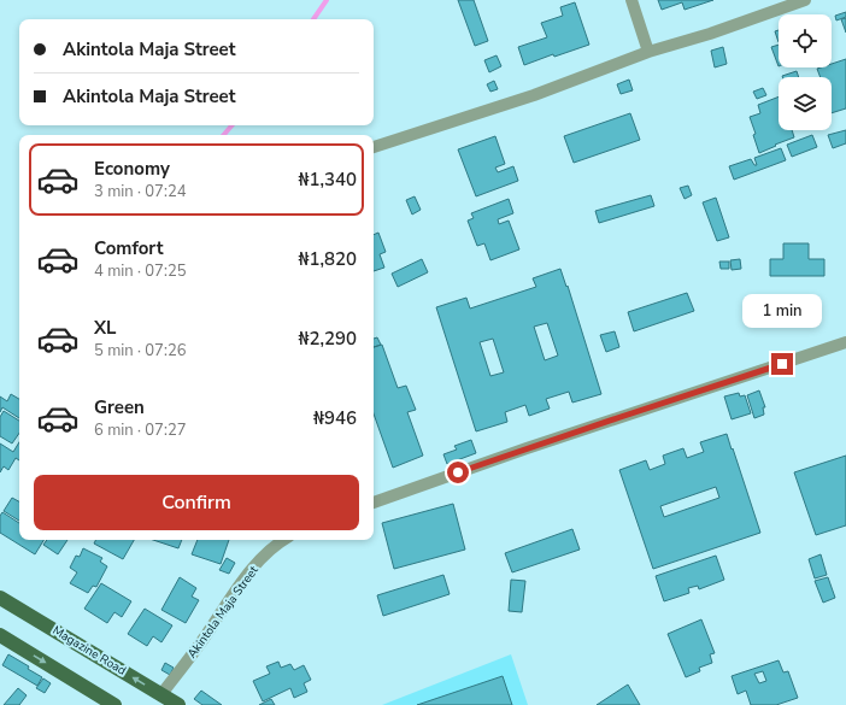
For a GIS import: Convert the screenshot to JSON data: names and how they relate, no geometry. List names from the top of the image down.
{
  "streets": {
    "main road": ["Magazine Road"],
    "street": ["Akintola Maja Street"]
  },
  "crossings": [
    ["Akintola Maja Street", "Magazine Road"]
  ],
  "page": {
    "banner": ["Akintola Maja Street", "Akintola Maja Street"],
    "list": [
      {
        "name": "Economy",
        "note": "3 min · 07:24",
        "value": "₦1,340"
      },
      {
        "name": "Comfort",
        "note": "4 min · 07:25",
        "value": "₦1,820"
      },
      {
        "name": "XL",
        "note": "5 min · 07:26",
        "value": "₦2,290"
      },
      {
        "name": "Green",
        "note": "6 min · 07:27",
        "value": "₦946"
      }
    ],
    "bubble": "1 min",
    "buttons": "Confirm"
  }
}
